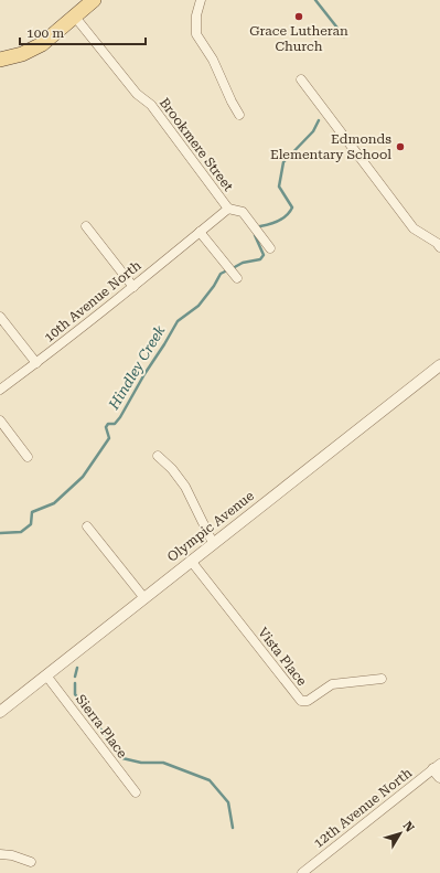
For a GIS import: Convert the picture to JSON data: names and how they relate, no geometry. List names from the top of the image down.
{
  "streets": {
    "street": [
      "Brookmere Street",
      "10th Avenue North",
      "Olympic Avenue",
      "Vista Place",
      "Sierra Place",
      "12th Avenue North"
    ]
  },
  "crossings": [
    ["Brookmere Street", "10th Avenue North"],
    ["Olympic Avenue", "Vista Place"],
    ["Olympic Avenue", "Sierra Place"]
  ],
  "water": ["Hindley Creek"],
  "places": ["Grace Lutheran Church", "Edmonds Elementary School"],
  "scale_bar": "100 m",
  "north": "top right"
}
